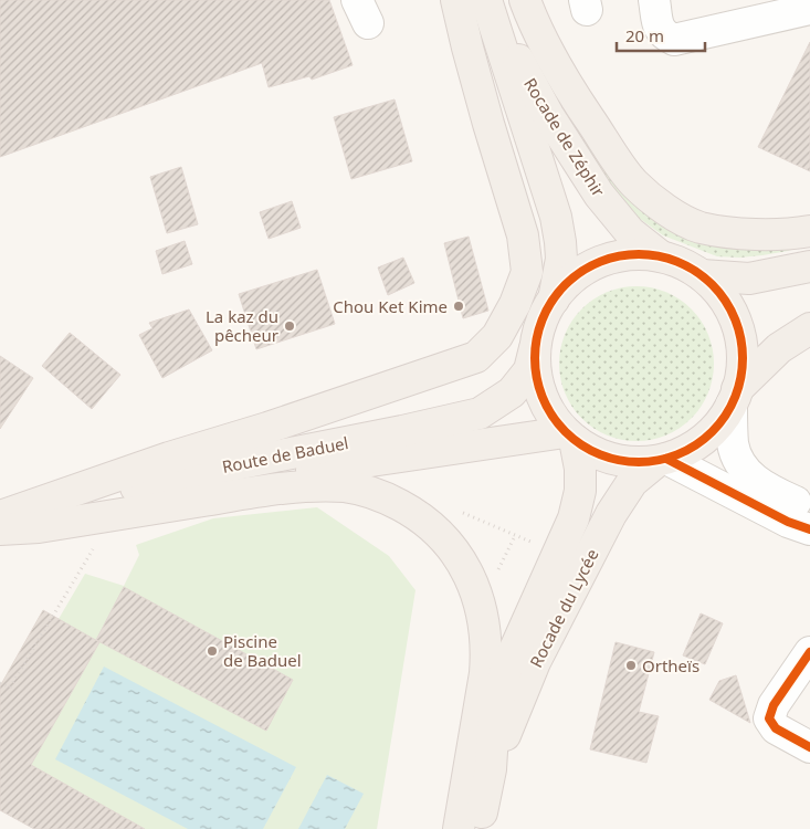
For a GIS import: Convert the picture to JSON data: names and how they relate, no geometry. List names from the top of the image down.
{
  "streets": {
    "main road": ["Rocade de Zéphir", "Route de Baduel", "Rocade du Lycée"]
  },
  "crossings": [
    ["Route de Baduel", "Rocade du Lycée"]
  ],
  "places": [
    "Chou Ket Kime",
    "La kaz du pêcheur",
    "Piscine de Baduel",
    "Ortheïs"
  ],
  "scale_bar": "20 m"
}
